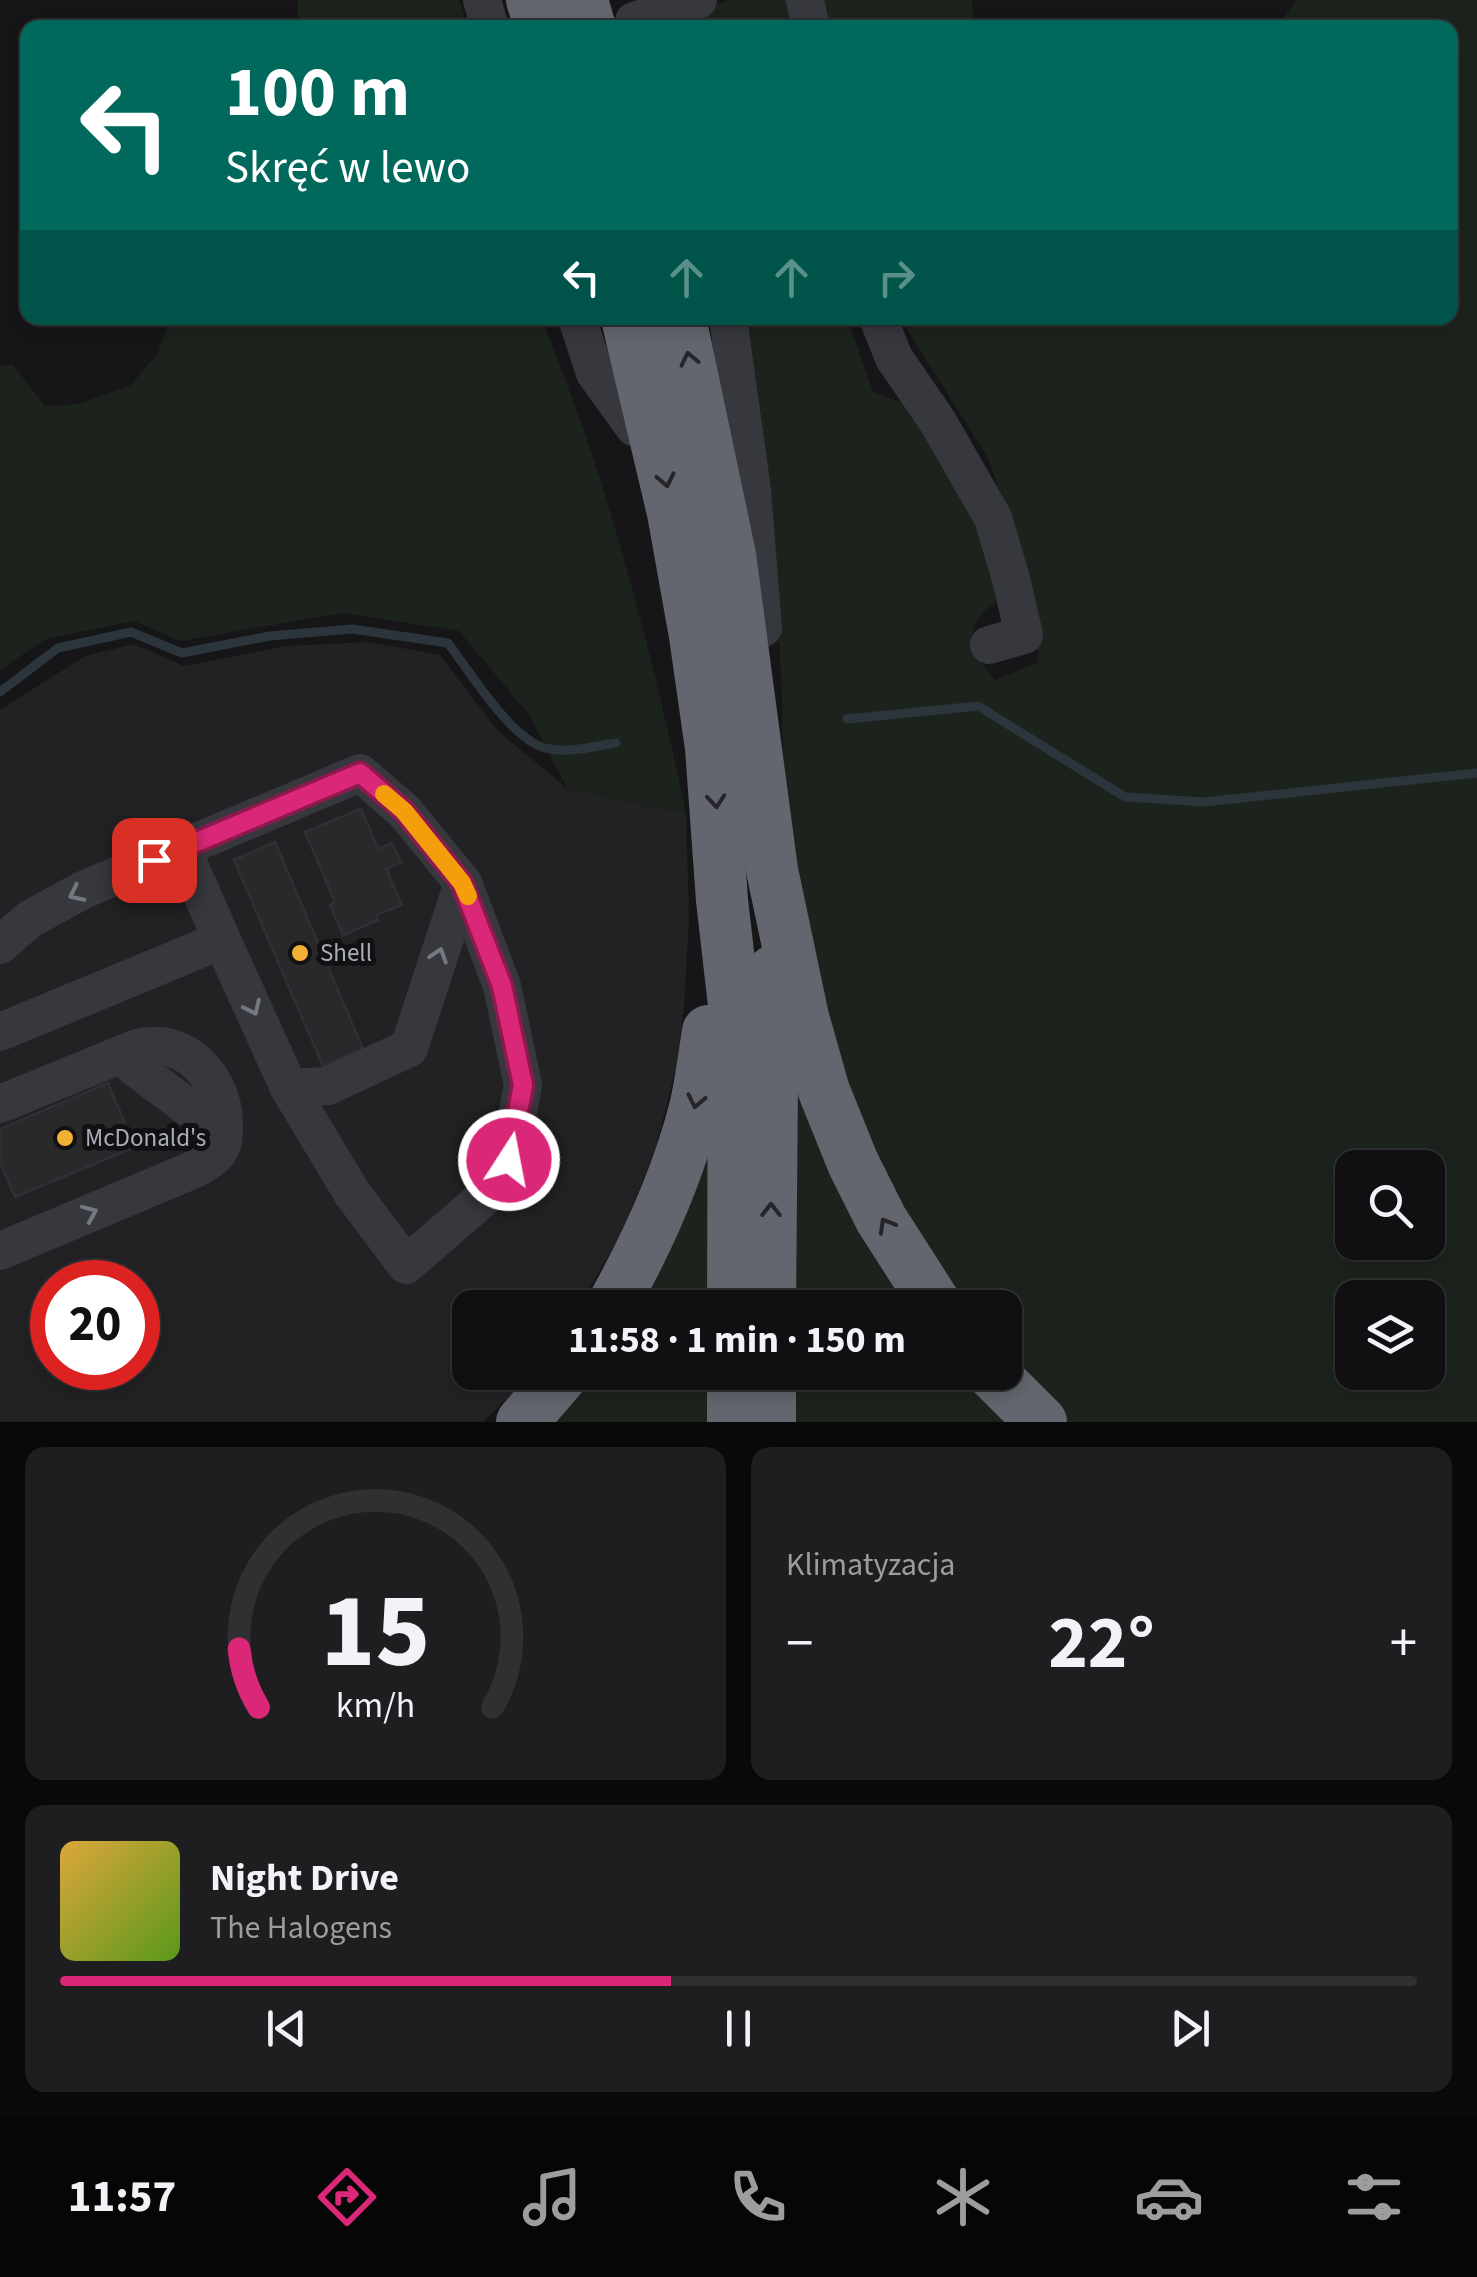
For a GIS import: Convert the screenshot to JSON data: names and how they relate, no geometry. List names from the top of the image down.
{
  "places": ["Shell", "McDonald's"],
  "page": {
    "turn": ["100 m", "Skręć w lewo"],
    "limit": "20",
    "trip": "11:58 · 1 min · 150 m",
    "tile": "Klimatyzacja",
    "heat": ["−", "22°", "+"],
    "song": ["Night Drive", "The Halogens"],
    "tabs": "11:57",
    "gauge": ["15", "km/h"]
  }
}
